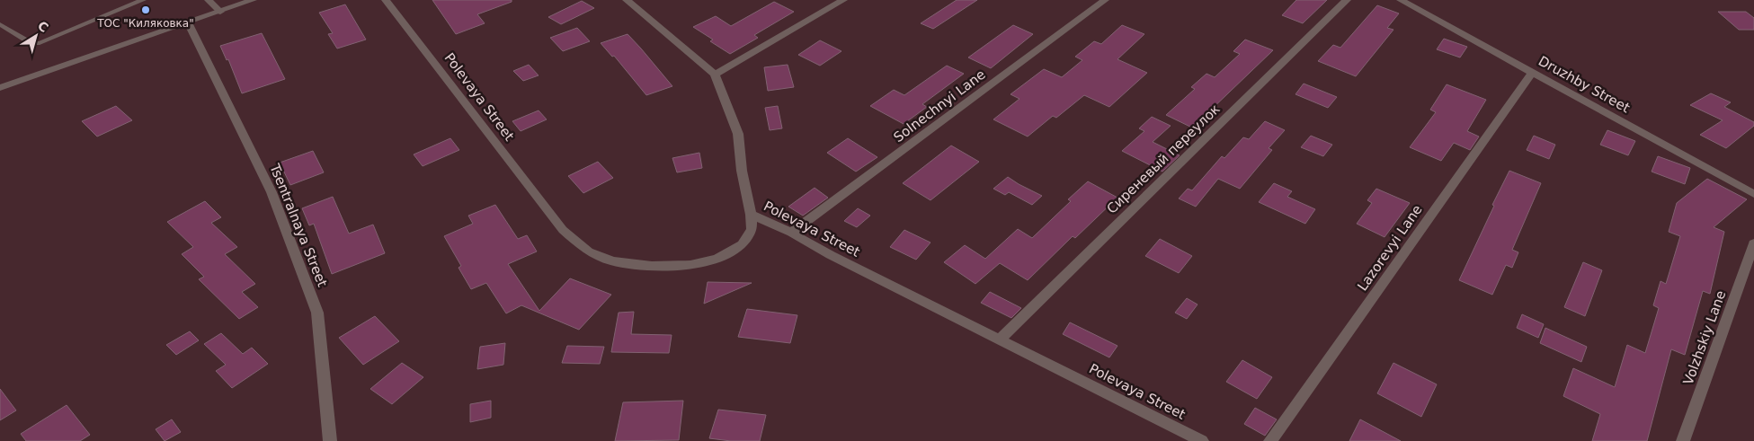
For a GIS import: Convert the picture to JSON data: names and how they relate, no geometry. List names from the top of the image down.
{
  "streets": {
    "street": [
      "Druzhby Street",
      "Polevaya Street",
      "Solnechnyi Lane",
      "Сиреневый переулок",
      "Tsentralnaya Street",
      "Lazorevyi Lane",
      "Volzhskiy Lane"
    ]
  },
  "crossings": [
    ["Druzhby Street", "Lazorevyi Lane"],
    ["Polevaya Street", "Solnechnyi Lane"],
    ["Polevaya Street", "Сиреневый переулок"]
  ],
  "places": ["ТОС \"Киляковка\""],
  "north": "top right"
}
